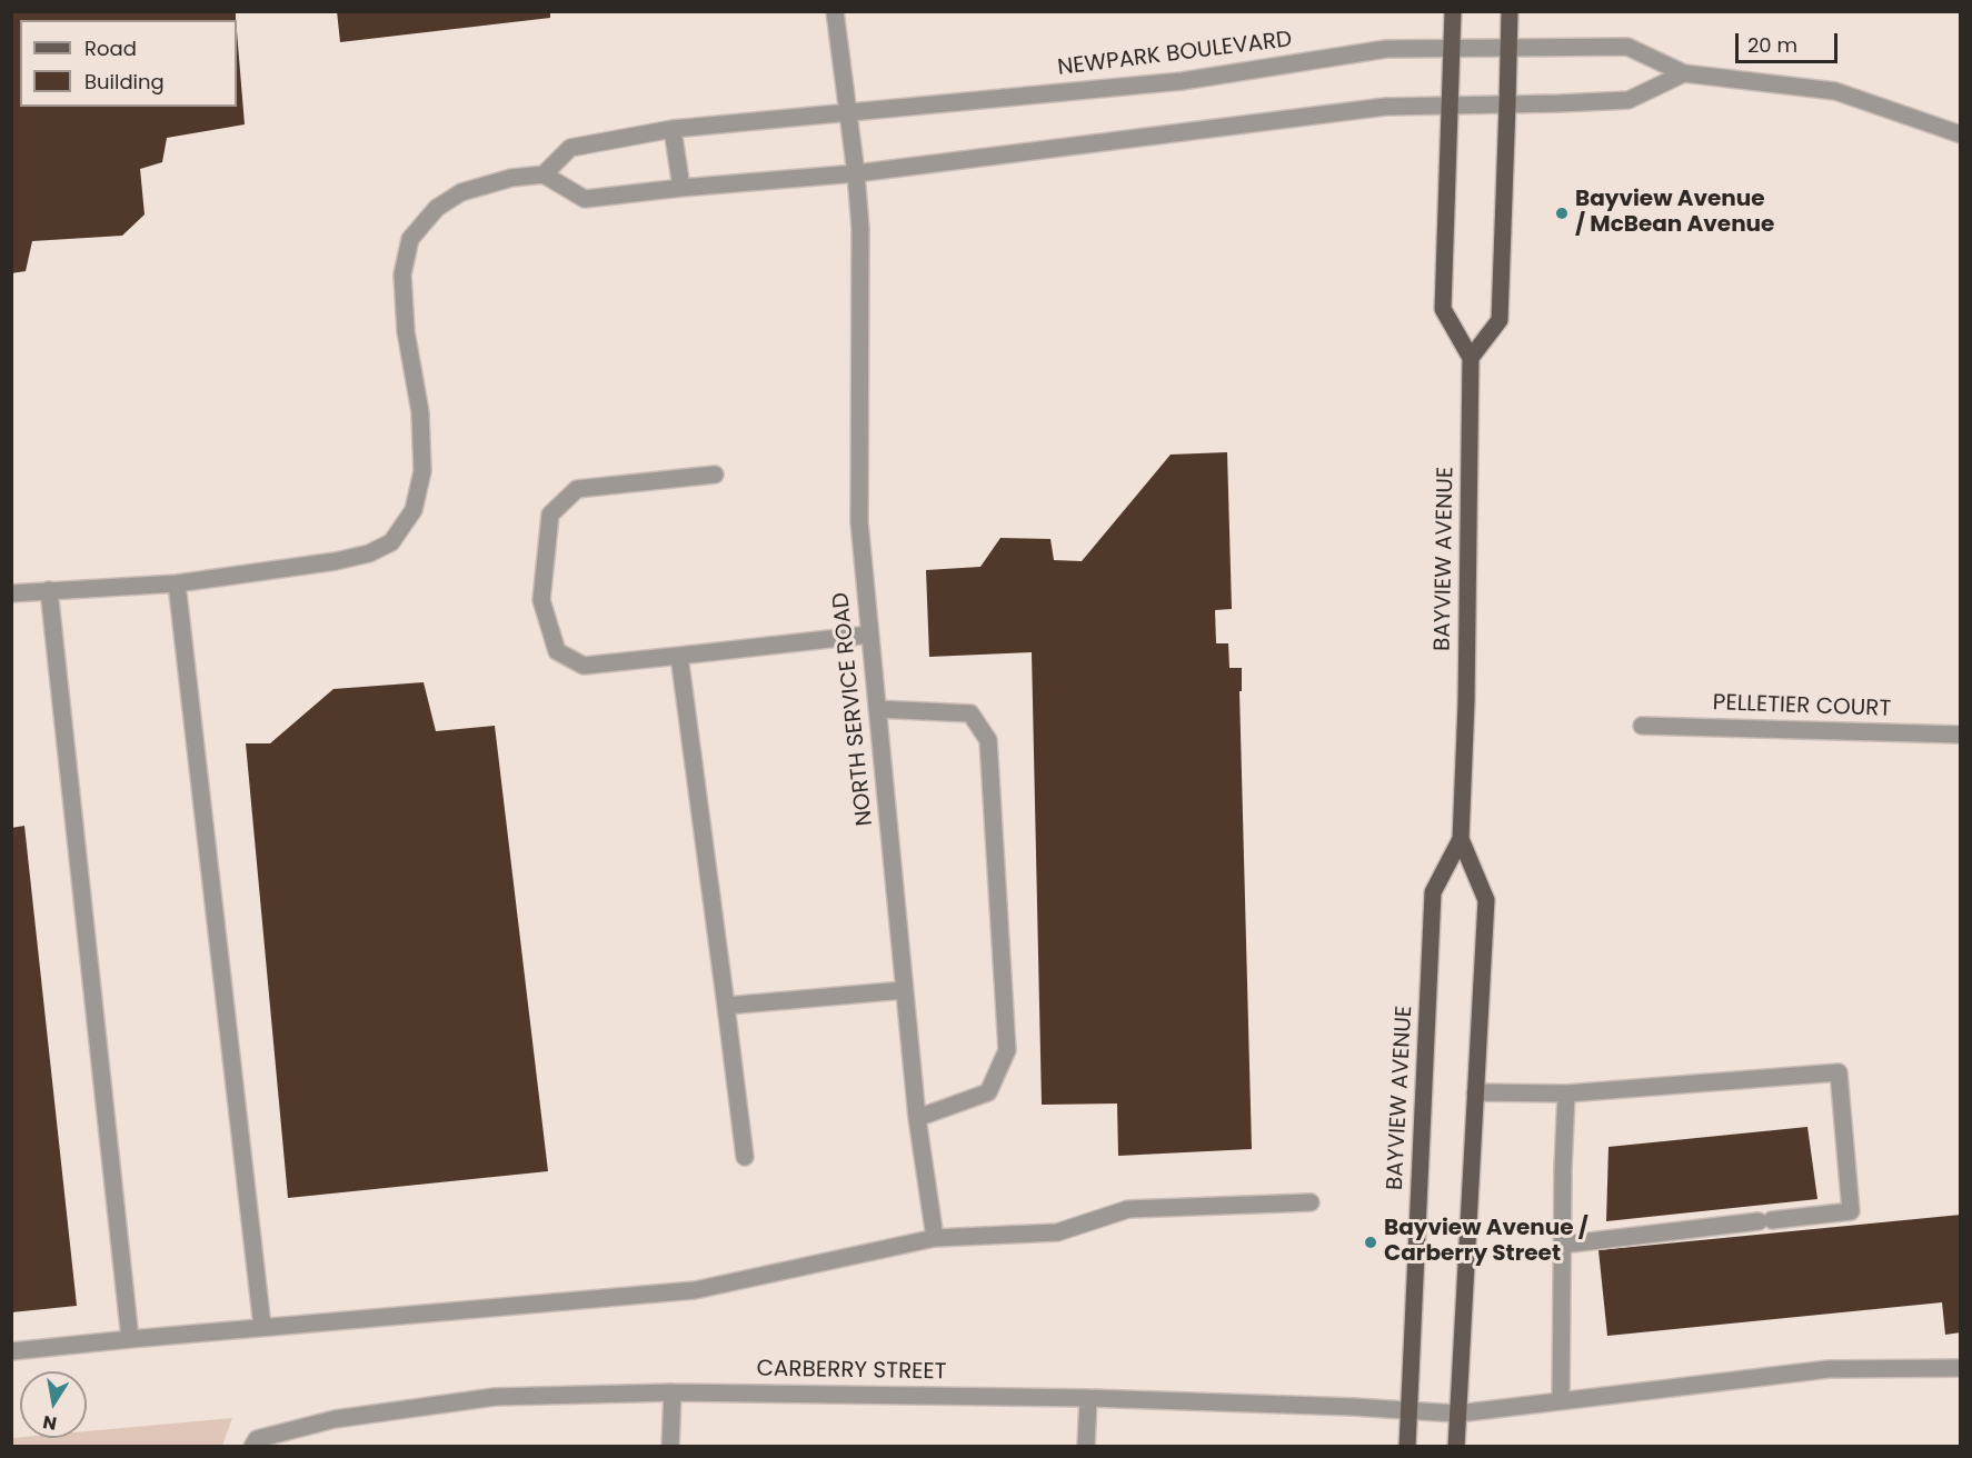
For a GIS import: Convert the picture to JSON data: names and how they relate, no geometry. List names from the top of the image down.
{
  "streets": {
    "main road": ["BAYVIEW AVENUE"],
    "street": [
      "NEWPARK BOULEVARD",
      "PELLETIER COURT",
      "NORTH SERVICE ROAD",
      "CARBERRY STREET"
    ]
  },
  "crossings": [
    ["BAYVIEW AVENUE", "CARBERRY STREET"]
  ],
  "places": ["Bayview Avenue / McBean Avenue", "Bayview Avenue / Carberry Street"],
  "legend": ["Road", "Building"],
  "scale_bar": "20 m",
  "north": "bottom"
}
